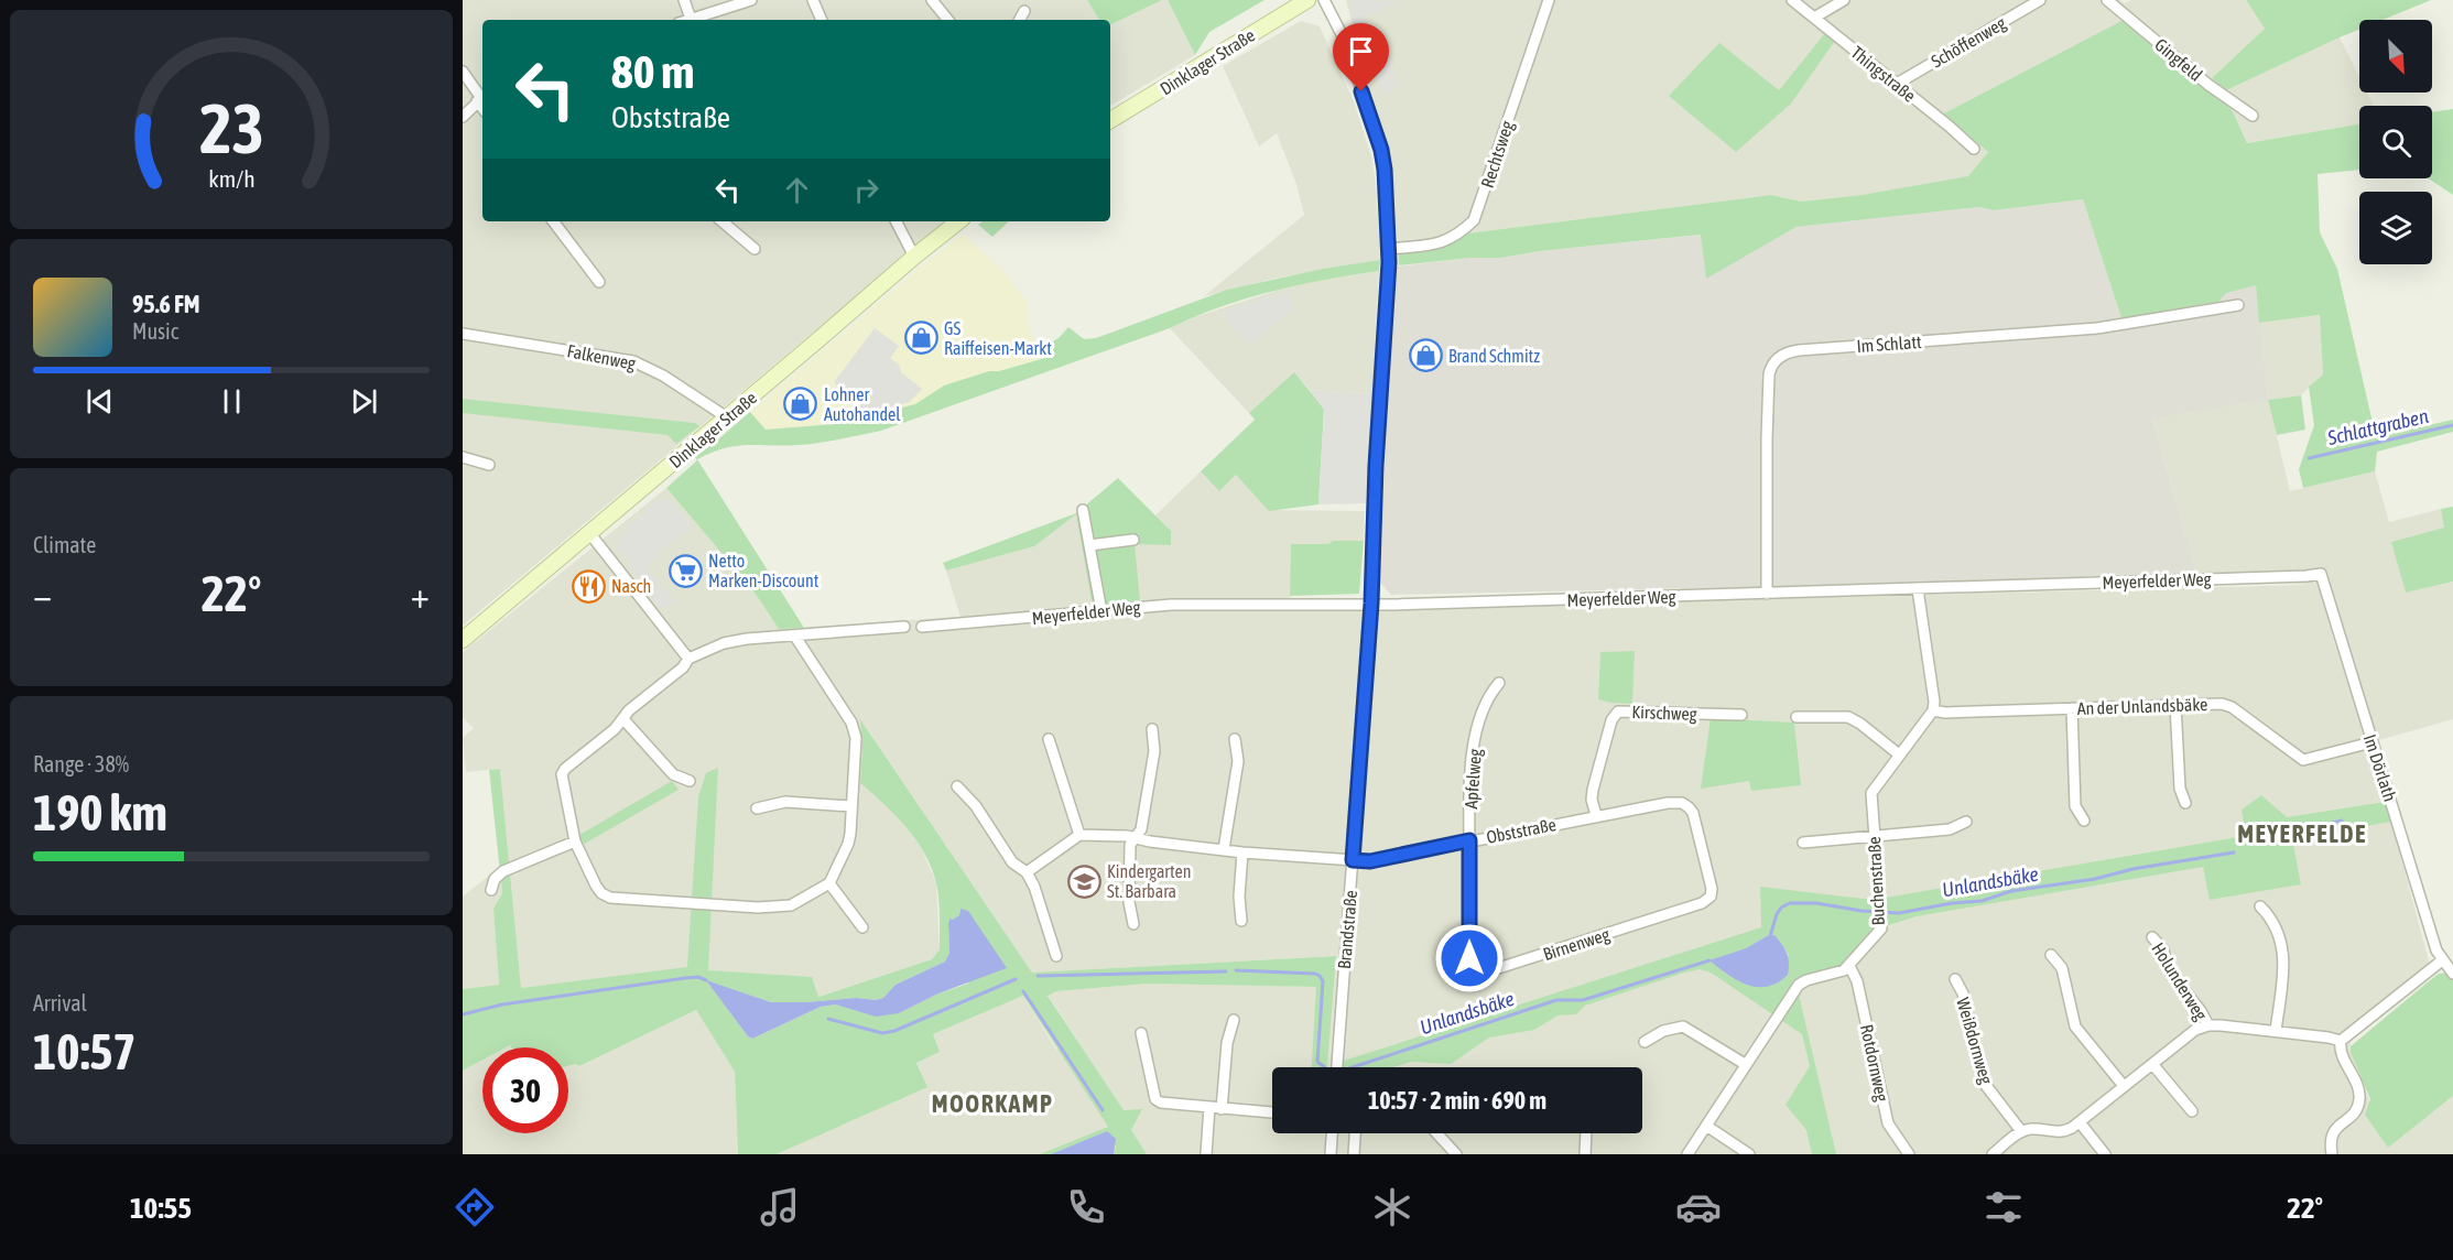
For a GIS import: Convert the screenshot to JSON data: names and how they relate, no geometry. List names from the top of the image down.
{
  "streets": {
    "main road": ["Dinklager Straße"],
    "street": [
      "Schöffenweg",
      "Gingfeld",
      "Thingstraße",
      "Rechtsweg",
      "Im Schlatt",
      "Falkenweg",
      "Meyerfelder Weg",
      "An der Unlandsbäke",
      "Kirschweg",
      "Im Dörlath",
      "Apfelweg",
      "Obststraße",
      "Buchenstraße",
      "Brandstraße",
      "Birnenweg",
      "Holunderweg",
      "Weißdornweg",
      "Rotdornweg"
    ]
  },
  "crossings": [
    ["Schöffenweg", "Thingstraße"],
    ["Dinklager Straße", "Falkenweg"],
    ["Rechtsweg", "Brandstraße"],
    ["Im Schlatt", "Meyerfelder Weg"],
    ["Meyerfelder Weg", "Im Dörlath"],
    ["Meyerfelder Weg", "Brandstraße"],
    ["An der Unlandsbäke", "Im Dörlath"],
    ["An der Unlandsbäke", "Buchenstraße"],
    ["Kirschweg", "Obststraße"],
    ["Apfelweg", "Obststraße"],
    ["Apfelweg", "Birnenweg"],
    ["Obststraße", "Brandstraße"],
    ["Obststraße", "Birnenweg"],
    ["Buchenstraße", "Rotdornweg"]
  ],
  "districts": ["MEYERFELDE", "MOORKAMP"],
  "water": ["Schlattgraben", "Unlandsbäke"],
  "places": {
    "shop": ["GS Raiffeisen-Markt", "Brand Schmitz", "Lohner Autohandel"],
    "supermarket": ["Netto Marken-Discount"],
    "restaurant": ["Nasch"],
    "school or university": ["Kindergarten St. Barbara"]
  },
  "north": "bottom right",
  "page": {
    "turn": ["80 m", "Obststraße"],
    "song": ["95.6 FM", "Music"],
    "tile": [
      "Climate",
      ["Range · 38%", "190 km"],
      ["Arrival", "10:57"]
    ],
    "heat": ["−", "22°", "+"],
    "limit": "30",
    "trip": "10:57 · 2 min · 690 m",
    "tabs": ["10:55", "22°"],
    "gauge": ["23", "km/h"]
  }
}
